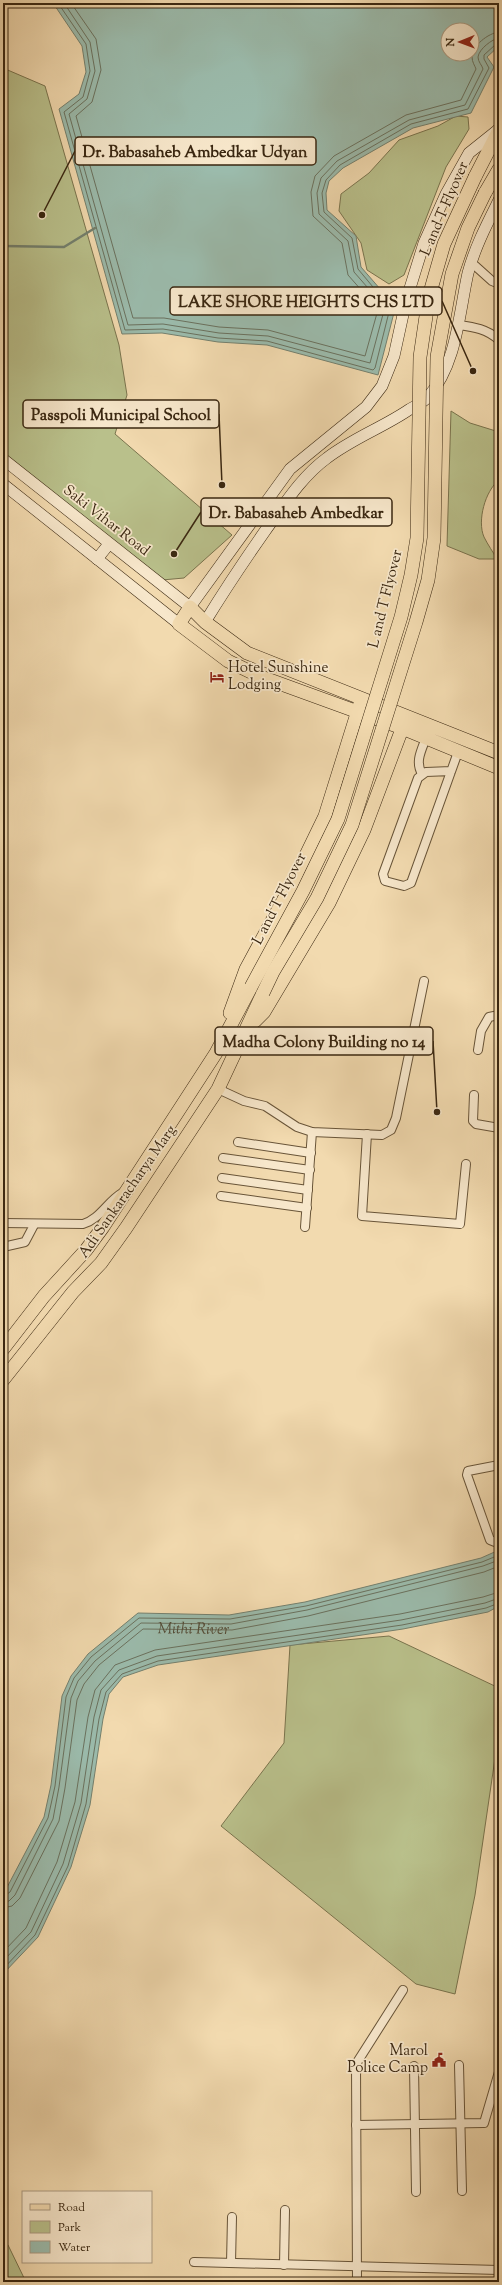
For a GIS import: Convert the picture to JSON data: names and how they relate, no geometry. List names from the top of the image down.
{
  "streets": {
    "main road": ["L and T Flyover", "Adi Sankaracharya Marg"],
    "street": ["Saki Vihar Road"]
  },
  "crossings": [
    ["L and T Flyover", "Adi Sankaracharya Marg"]
  ],
  "water": ["Mithi River"],
  "places": {
    "other": [
      "Dr. Babasaheb Ambedkar Udyan",
      "LAKE SHORE HEIGHTS CHS LTD",
      "Passpoli Municipal School",
      "Dr. Babasaheb Ambedkar",
      "Madha Colony Building no 14"
    ],
    "hotel": ["Hotel Sunshine Lodging"],
    "public building": ["Marol Police Camp"]
  },
  "legend": ["Road", "Park", "Water"],
  "north": "left"
}
